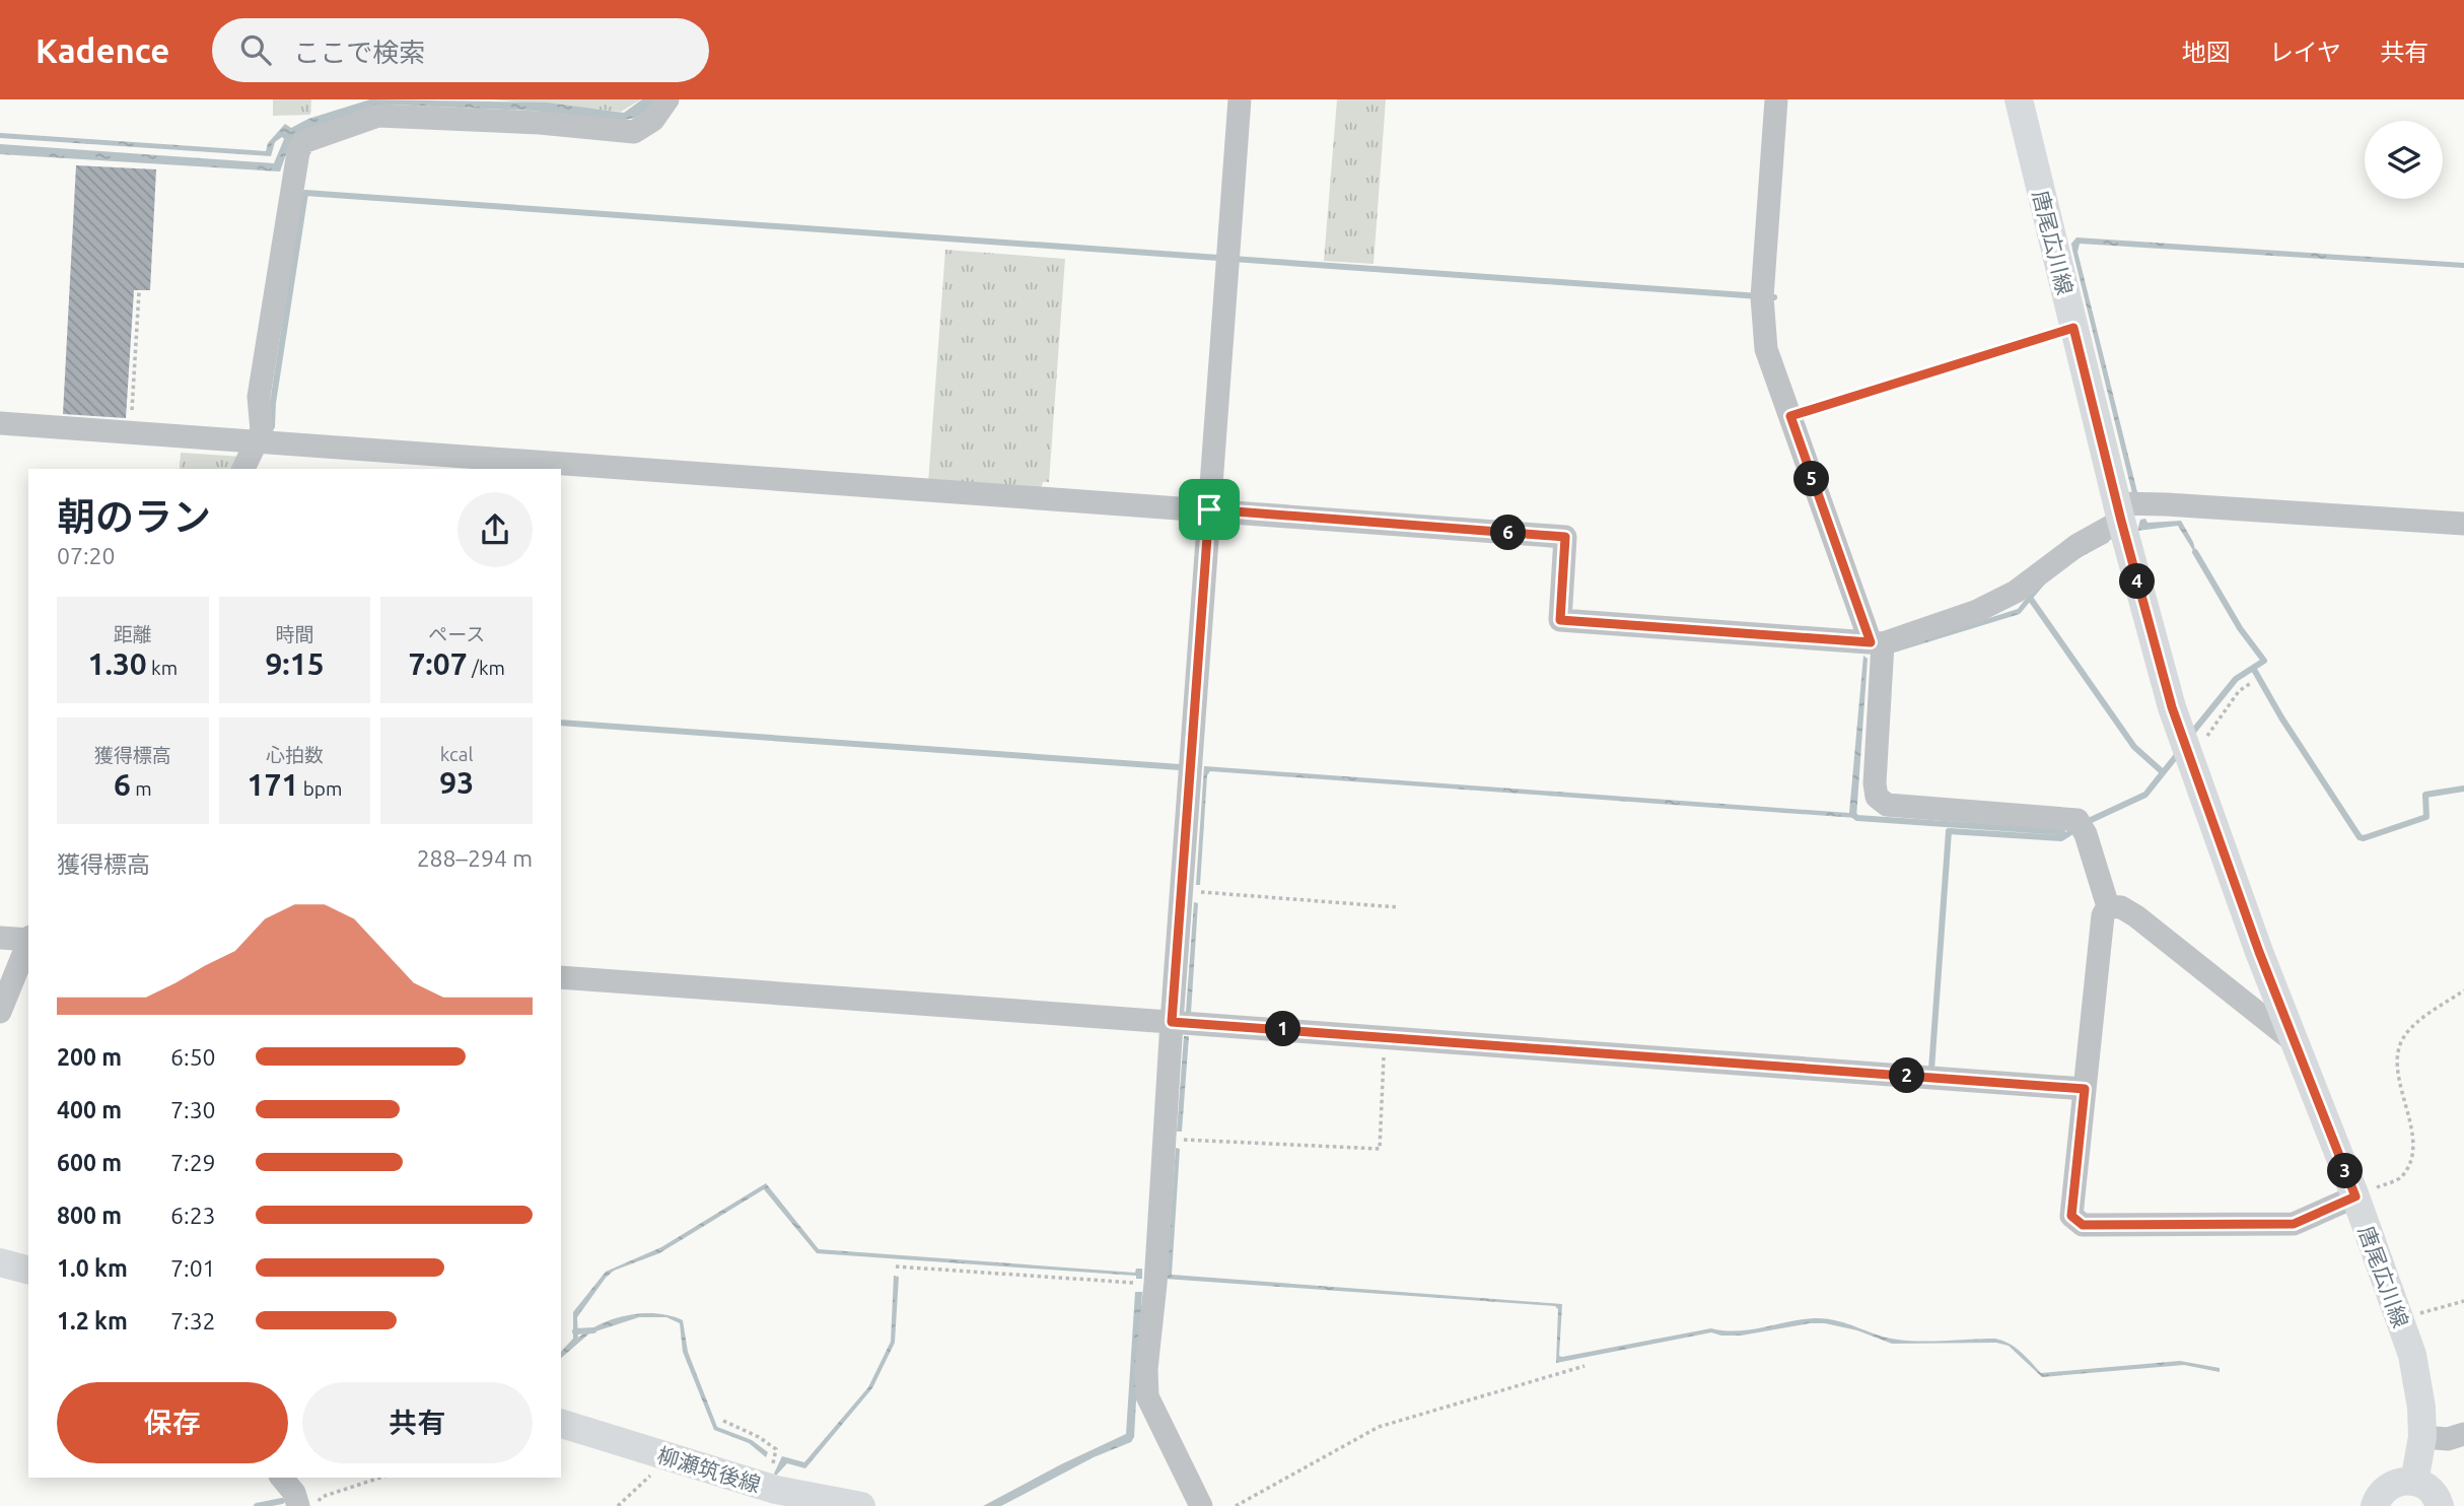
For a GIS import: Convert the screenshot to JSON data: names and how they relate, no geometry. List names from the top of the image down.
{
  "streets": {
    "main road": ["唐尾広川線", "柳瀬筑後線"]
  },
  "page": {
    "header": "Kadence",
    "search": "ここで検索",
    "nav": ["地図", "レイヤ", "共有"],
    "pins": [
      "5",
      "6",
      "4",
      "1",
      "2",
      "3"
    ],
    "heading": ["朝のラン", "07:20"],
    "stats": [
      ["距離", "1.30 km"],
      ["時間", "9:15"],
      ["ペース", "7:07 /km"],
      ["獲得標高", "6 m"],
      ["心拍数", "171 bpm"],
      ["kcal", "93"]
    ],
    "chart": ["獲得標高", "288–294 m"],
    "list": [
      {
        "name": "200 m",
        "note": "6:50"
      },
      {
        "name": "400 m",
        "note": "7:30"
      },
      {
        "name": "600 m",
        "note": "7:29"
      },
      {
        "name": "800 m",
        "note": "6:23"
      },
      {
        "name": "1.0 km",
        "note": "7:01"
      },
      {
        "name": "1.2 km",
        "note": "7:32"
      }
    ],
    "buttons": ["保存", "共有"]
  }
}
